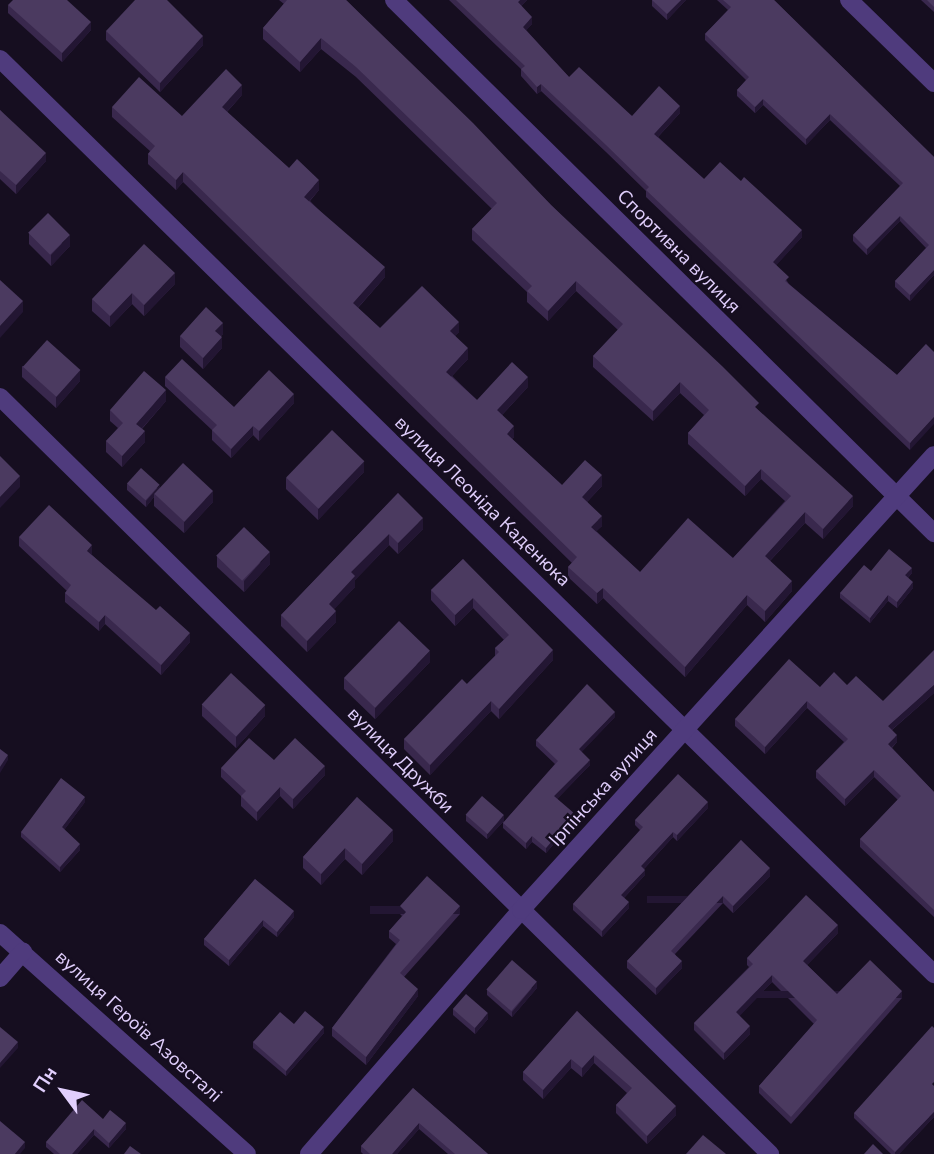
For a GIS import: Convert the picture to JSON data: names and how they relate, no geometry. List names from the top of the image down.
{
  "streets": {
    "street": [
      "Спортивна вулиця",
      "вулиця Леоніда Каденюка",
      "вулиця Дружби",
      "Ірпінська вулиця",
      "вулиця Героїв Азовсталі"
    ]
  },
  "crossings": [
    ["Спортивна вулиця", "Ірпінська вулиця"],
    ["вулиця Леоніда Каденюка", "Ірпінська вулиця"],
    ["вулиця Дружби", "Ірпінська вулиця"]
  ],
  "north": "top left"
}
